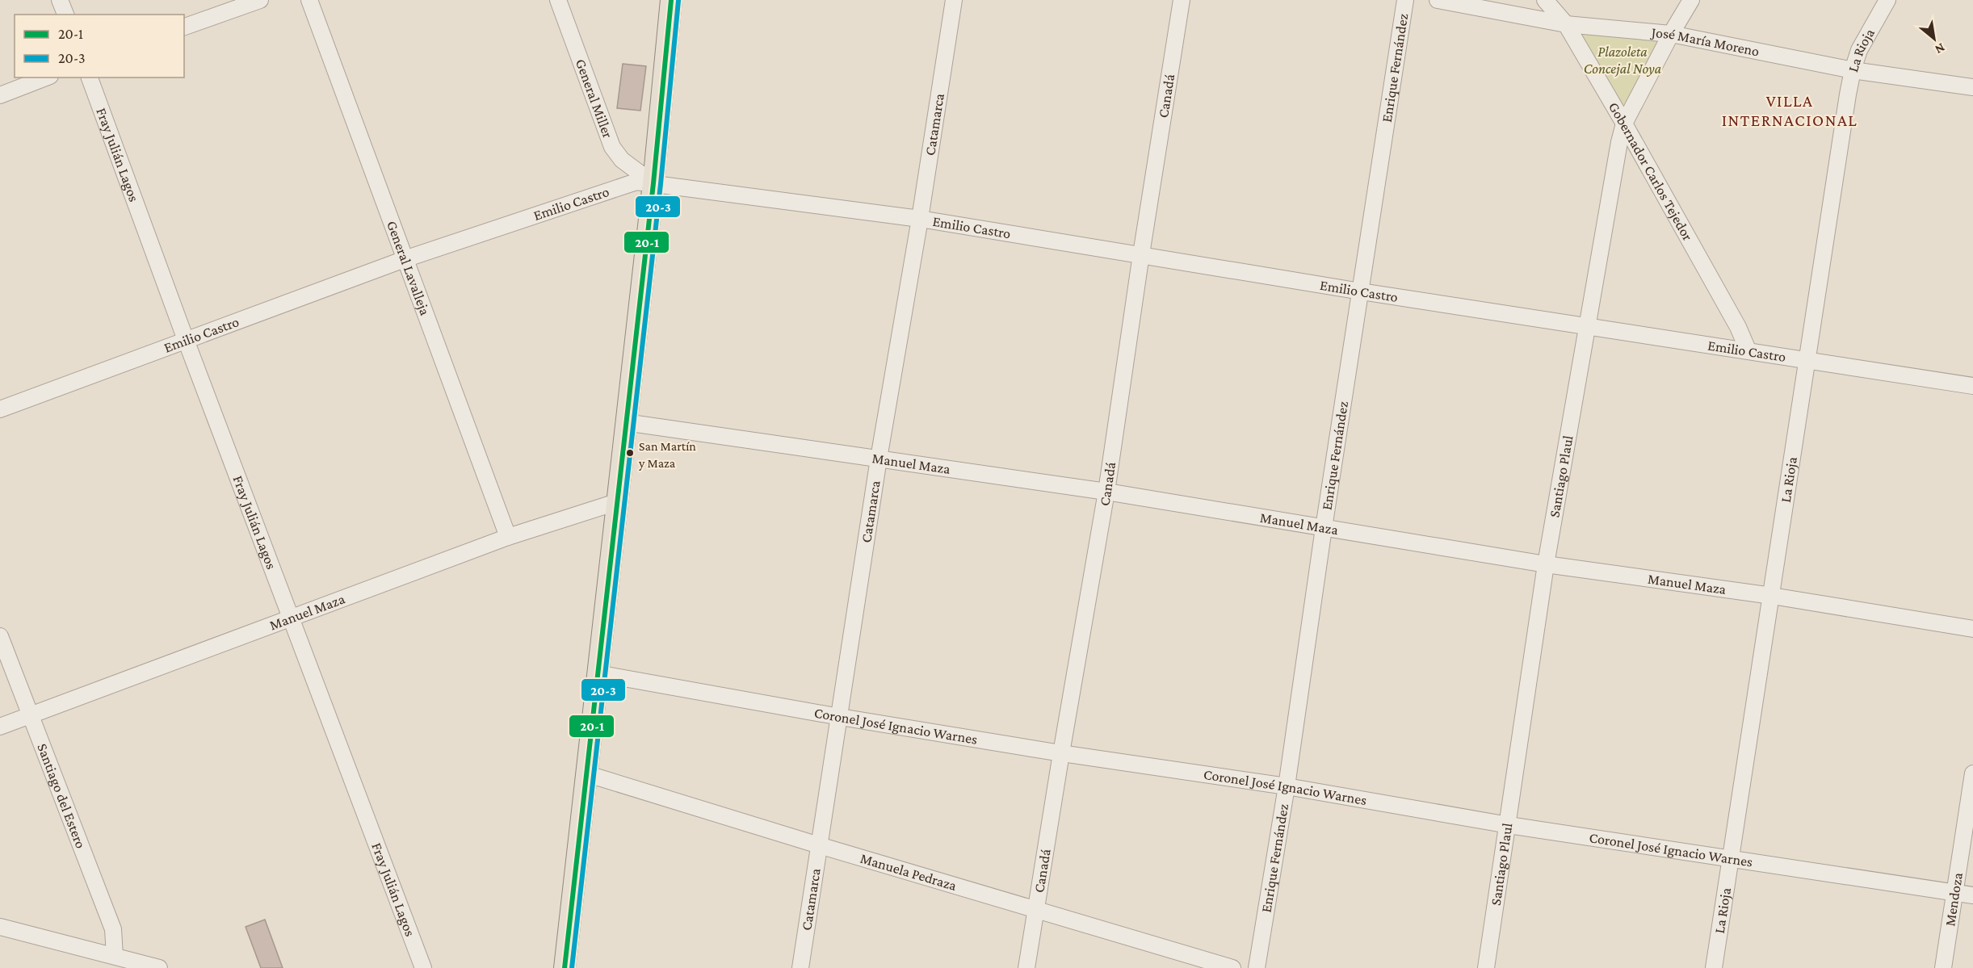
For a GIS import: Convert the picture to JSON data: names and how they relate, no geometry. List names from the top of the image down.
{
  "streets": {
    "street": [
      "José María Moreno",
      "La Rioja",
      "Enrique Fernández",
      "Canadá",
      "General Miller",
      "Catamarca",
      "Fray Julián Lagos",
      "Gobernador Carlos Tejedor",
      "Emilio Castro",
      "General Lavalleja",
      "Manuel Maza",
      "Santiago Plaul",
      "Coronel José Ignacio Warnes",
      "Santiago del Estero",
      "Manuela Pedraza",
      "Mendoza"
    ]
  },
  "crossings": [
    ["José María Moreno", "La Rioja"],
    ["José María Moreno", "Gobernador Carlos Tejedor"],
    ["José María Moreno", "Santiago Plaul"],
    ["La Rioja", "Emilio Castro"],
    ["La Rioja", "Manuel Maza"],
    ["La Rioja", "Coronel José Ignacio Warnes"],
    ["Enrique Fernández", "Emilio Castro"],
    ["Enrique Fernández", "Manuel Maza"],
    ["Enrique Fernández", "Coronel José Ignacio Warnes"],
    ["Canadá", "Emilio Castro"],
    ["Canadá", "Manuel Maza"],
    ["Canadá", "Coronel José Ignacio Warnes"],
    ["Canadá", "Manuela Pedraza"],
    ["General Miller", "Emilio Castro"],
    ["Catamarca", "Emilio Castro"],
    ["Catamarca", "Manuel Maza"],
    ["Catamarca", "Coronel José Ignacio Warnes"],
    ["Catamarca", "Manuela Pedraza"],
    ["Fray Julián Lagos", "Emilio Castro"],
    ["Fray Julián Lagos", "Manuel Maza"],
    ["Gobernador Carlos Tejedor", "Emilio Castro"],
    ["Gobernador Carlos Tejedor", "Santiago Plaul"],
    ["Emilio Castro", "General Lavalleja"],
    ["Emilio Castro", "Santiago Plaul"],
    ["General Lavalleja", "Manuel Maza"],
    ["Manuel Maza", "Santiago Plaul"],
    ["Manuel Maza", "Santiago del Estero"],
    ["Santiago Plaul", "Coronel José Ignacio Warnes"],
    ["Coronel José Ignacio Warnes", "Mendoza"]
  ],
  "districts": ["VILLA INTERNACIONAL"],
  "parks": ["Plazoleta Concejal Noya"],
  "places": ["San Martín y Maza"],
  "lines": ["transit line 20-1", "transit line 20-3"],
  "legend": ["20-1", "20-3"],
  "north": "bottom right"
}
